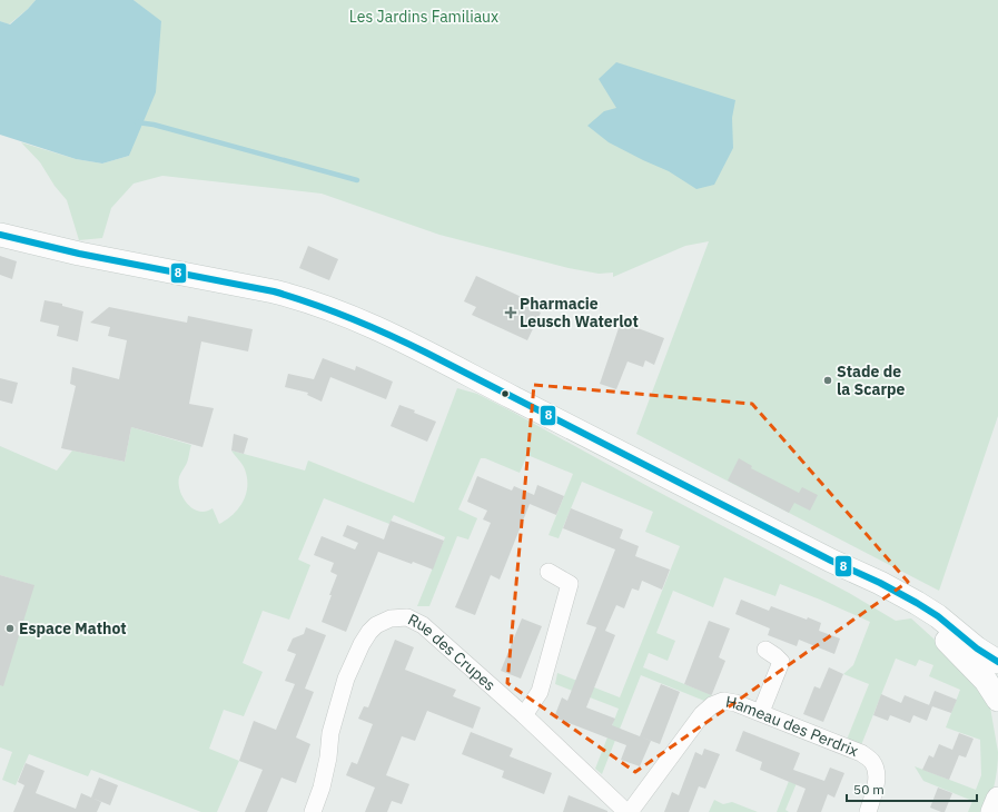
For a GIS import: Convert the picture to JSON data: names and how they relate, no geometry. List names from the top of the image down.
{
  "streets": {
    "street": ["Rue des Crupes", "Hameau des Perdrix"]
  },
  "crossings": [
    ["Rue des Crupes", "Hameau des Perdrix"]
  ],
  "parks": ["Les Jardins Familiaux"],
  "places": {
    "health": ["Pharmacie Leusch Waterlot"],
    "other": ["Stade de la Scarpe", "Espace Mathot"]
  },
  "lines": ["transit line 8"],
  "scale_bar": "50 m"
}
